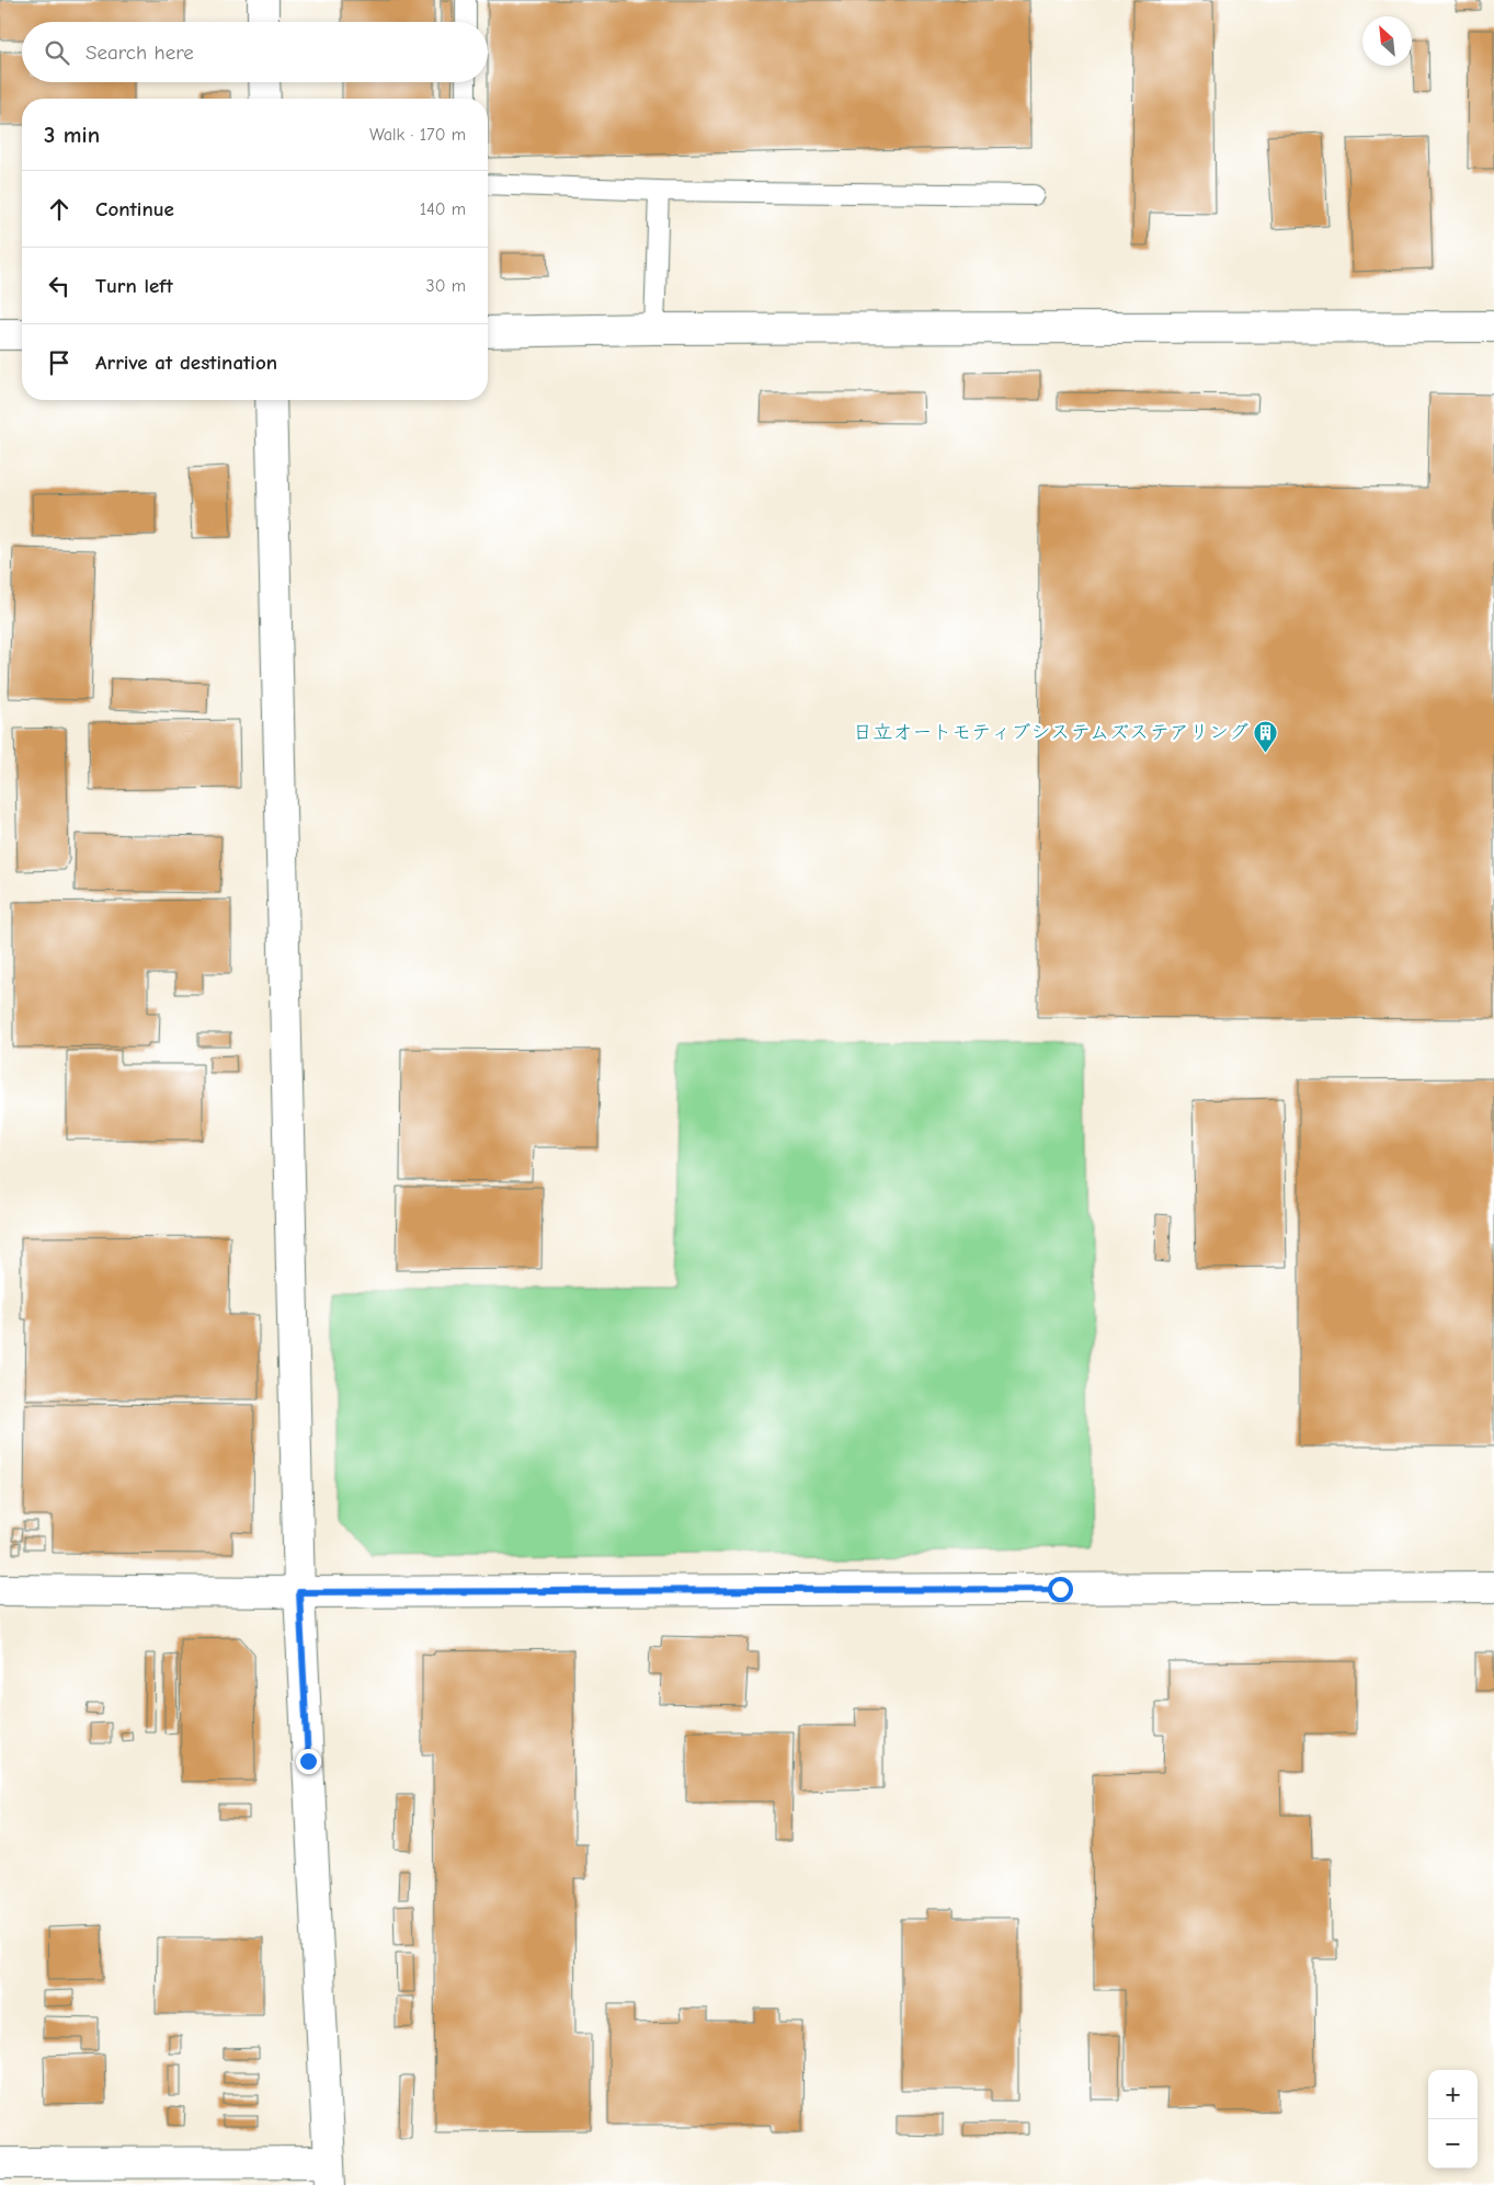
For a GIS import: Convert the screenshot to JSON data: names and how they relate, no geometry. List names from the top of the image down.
{
  "places": {
    "building": ["日立オートモティブシステムズステアリング"]
  },
  "north": "top left",
  "page": {
    "search": "Search here",
    "heading": ["3 min", "Walk · 170 m"],
    "list": [
      ["Continue", "140 m"],
      ["Turn left", "30 m"],
      "Arrive at destination"
    ],
    "map_buttons": ["+", "−"]
  }
}
